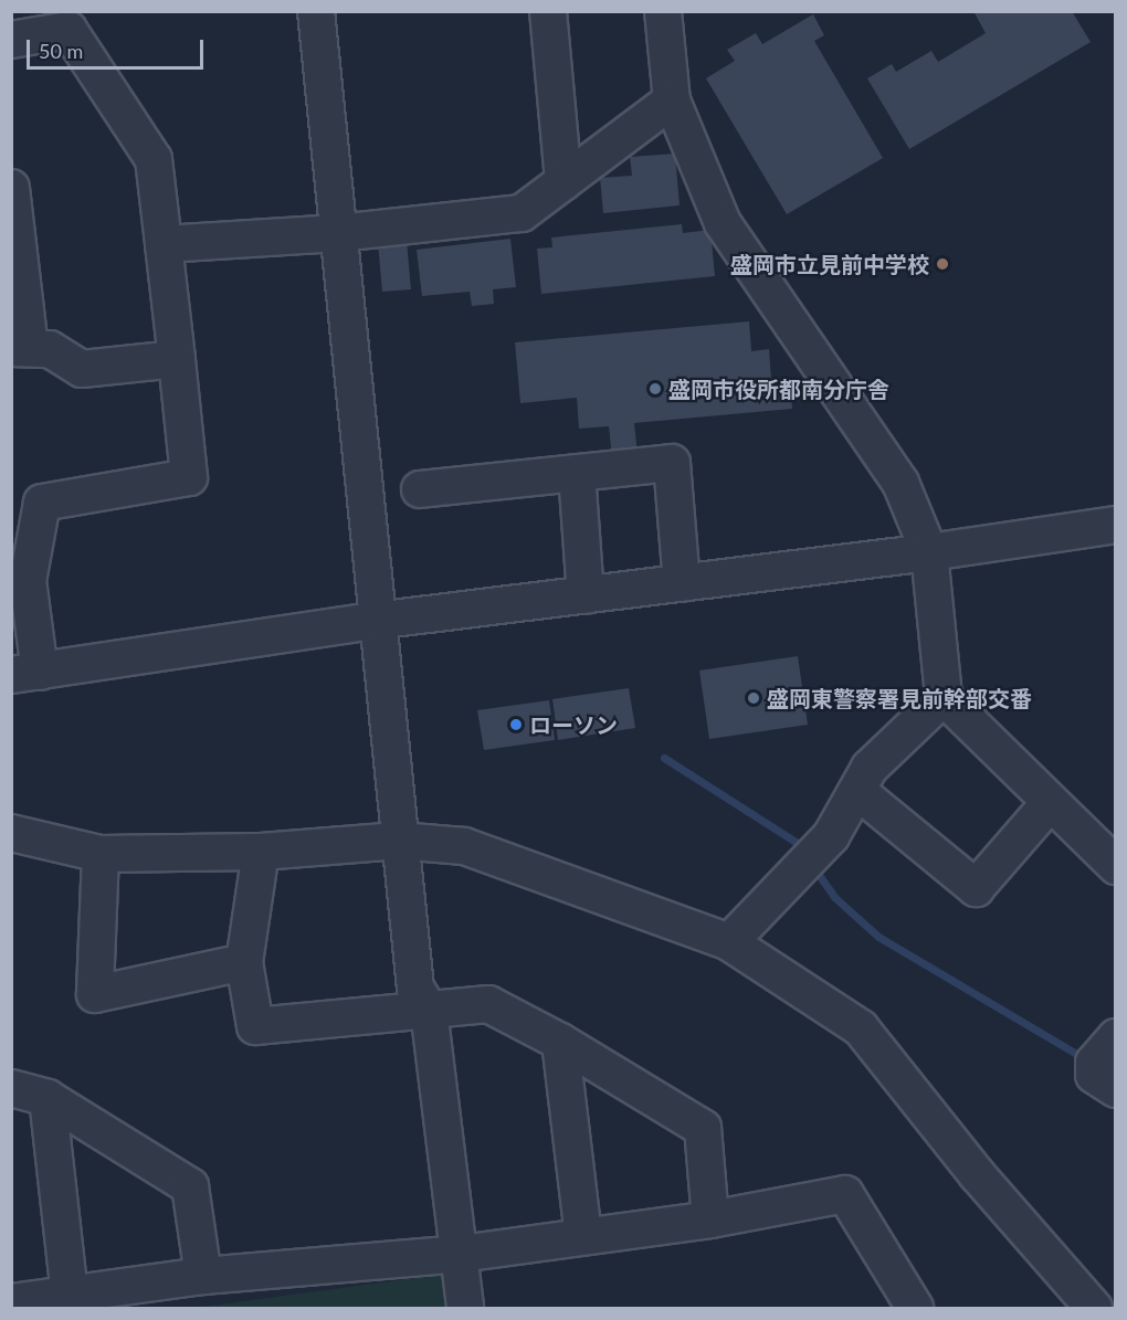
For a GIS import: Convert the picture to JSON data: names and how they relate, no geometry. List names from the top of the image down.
{
  "places": [
    "盛岡市立見前中学校",
    "盛岡市役所都南分庁舎",
    "盛岡東警察署見前幹部交番",
    "ローソン"
  ],
  "scale_bar": "50 m"
}
